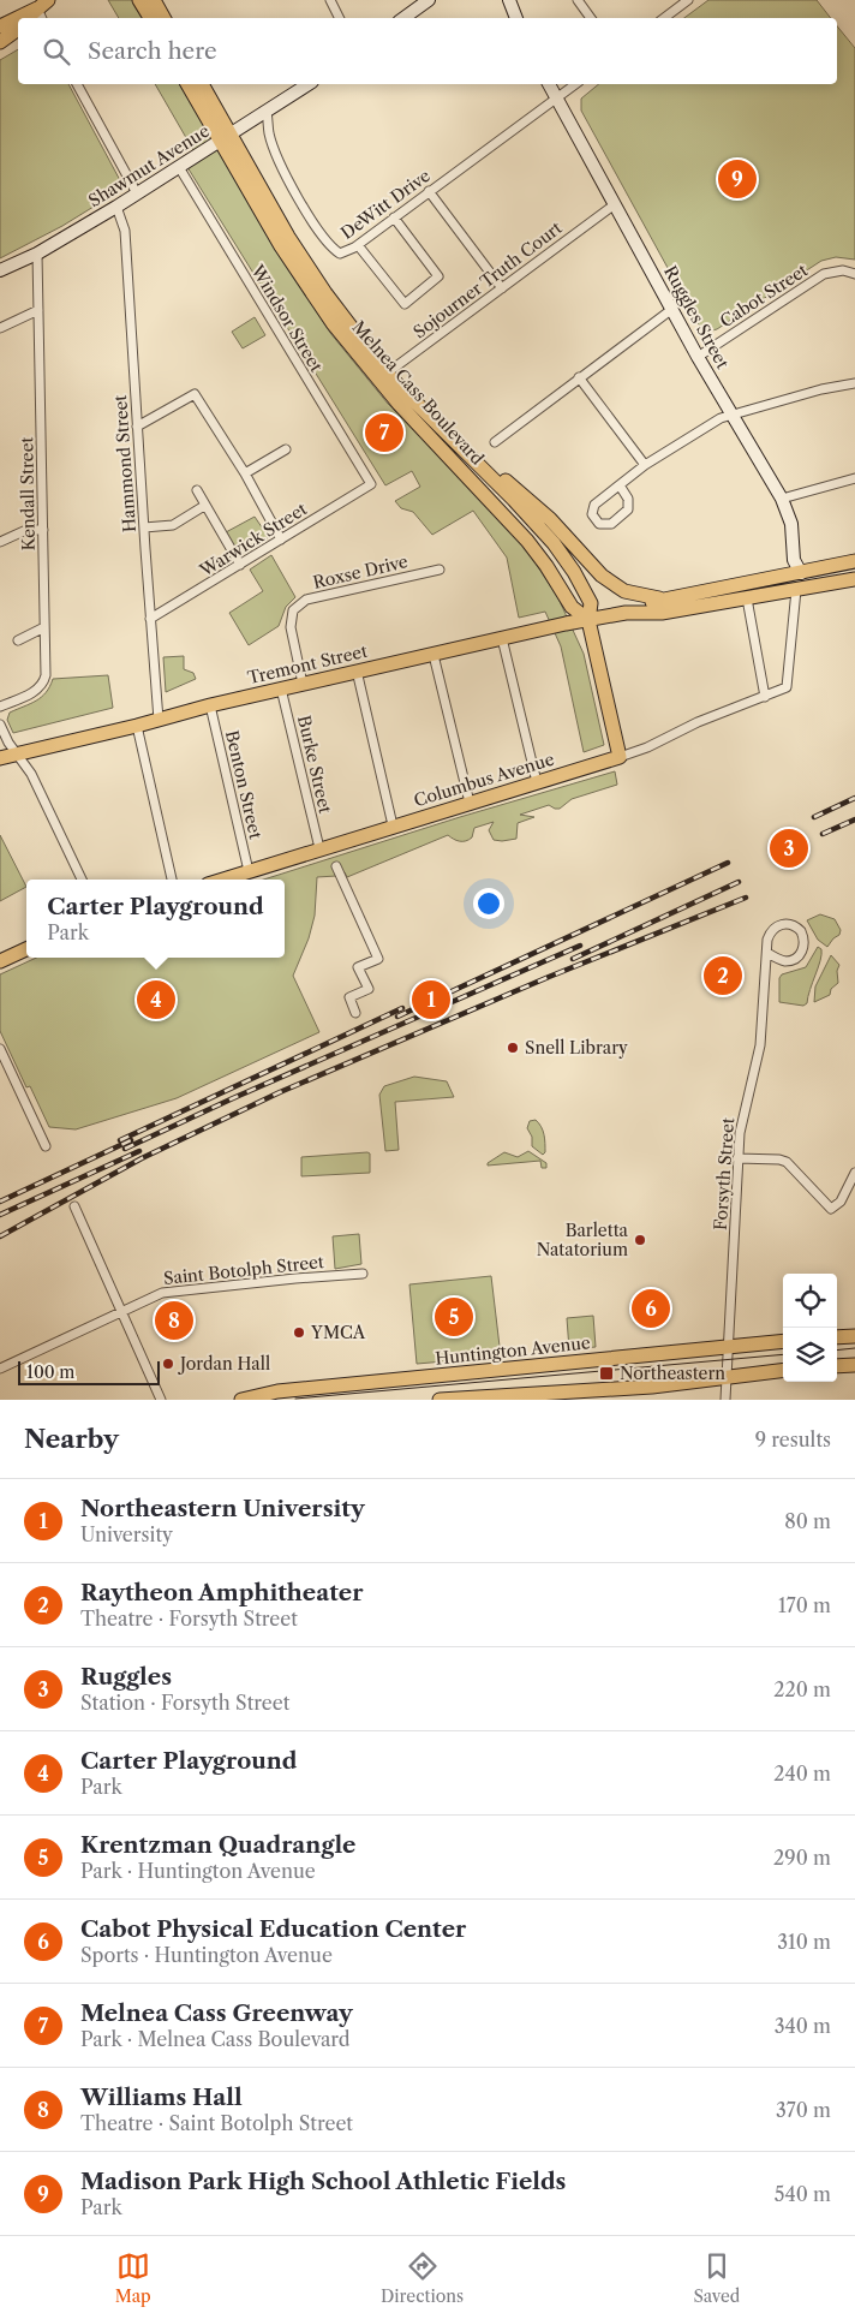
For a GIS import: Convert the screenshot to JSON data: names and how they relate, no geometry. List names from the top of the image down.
{
  "streets": {
    "main road": [
      "Shawmut Avenue",
      "Ruggles Street",
      "Melnea Cass Boulevard",
      "Tremont Street",
      "Columbus Avenue",
      "Huntington Avenue"
    ],
    "street": [
      "DeWitt Drive",
      "Sojourner Truth Court",
      "Cabot Street",
      "Windsor Street",
      "Hammond Street",
      "Kendall Street",
      "Warwick Street",
      "Roxse Drive",
      "Burke Street",
      "Benton Street",
      "Forsyth Street",
      "Saint Botolph Street"
    ]
  },
  "crossings": [
    ["Shawmut Avenue", "DeWitt Drive"],
    ["Shawmut Avenue", "Windsor Street"],
    ["Shawmut Avenue", "Melnea Cass Boulevard"],
    ["Shawmut Avenue", "Hammond Street"],
    ["Shawmut Avenue", "Kendall Street"],
    ["DeWitt Drive", "Sojourner Truth Court"],
    ["DeWitt Drive", "Ruggles Street"],
    ["Sojourner Truth Court", "Ruggles Street"],
    ["Sojourner Truth Court", "Melnea Cass Boulevard"],
    ["Cabot Street", "Ruggles Street"],
    ["Ruggles Street", "Tremont Street"],
    ["Windsor Street", "Warwick Street"],
    ["Melnea Cass Boulevard", "Tremont Street"],
    ["Melnea Cass Boulevard", "Columbus Avenue"],
    ["Hammond Street", "Warwick Street"],
    ["Hammond Street", "Tremont Street"],
    ["Roxse Drive", "Tremont Street"],
    ["Tremont Street", "Burke Street"],
    ["Tremont Street", "Columbus Avenue"],
    ["Tremont Street", "Benton Street"],
    ["Burke Street", "Columbus Avenue"],
    ["Columbus Avenue", "Benton Street"],
    ["Forsyth Street", "Huntington Avenue"]
  ],
  "places": {
    "other": [
      "Snell Library",
      "Barletta Natatorium",
      "YMCA",
      "Jordan Hall"
    ],
    "transit": ["Northeastern"]
  },
  "scale_bar": "100 m",
  "page": {
    "search": "Search here",
    "pins": [
      "9",
      "7",
      "3",
      "2",
      "1",
      "4",
      "6",
      "5",
      "8"
    ],
    "popup": ["Carter Playground", "Park"],
    "scale": "100 m",
    "heading": ["Nearby", "9 results"],
    "list": [
      {
        "mark": "1",
        "name": "Northeastern University",
        "note": "University",
        "value": "80 m"
      },
      {
        "mark": "2",
        "name": "Raytheon Amphitheater",
        "note": "Theatre · Forsyth Street",
        "value": "170 m"
      },
      {
        "mark": "3",
        "name": "Ruggles",
        "note": "Station · Forsyth Street",
        "value": "220 m"
      },
      {
        "mark": "4",
        "name": "Carter Playground",
        "note": "Park",
        "value": "240 m"
      },
      {
        "mark": "5",
        "name": "Krentzman Quadrangle",
        "note": "Park · Huntington Avenue",
        "value": "290 m"
      },
      {
        "mark": "6",
        "name": "Cabot Physical Education Center",
        "note": "Sports · Huntington Avenue",
        "value": "310 m"
      },
      {
        "mark": "7",
        "name": "Melnea Cass Greenway",
        "note": "Park · Melnea Cass Boulevard",
        "value": "340 m"
      },
      {
        "mark": "8",
        "name": "Williams Hall",
        "note": "Theatre · Saint Botolph Street",
        "value": "370 m"
      },
      {
        "mark": "9",
        "name": "Madison Park High School Athletic Fields",
        "note": "Park",
        "value": "540 m"
      }
    ],
    "nav": ["Map", "Directions", "Saved"]
  }
}
